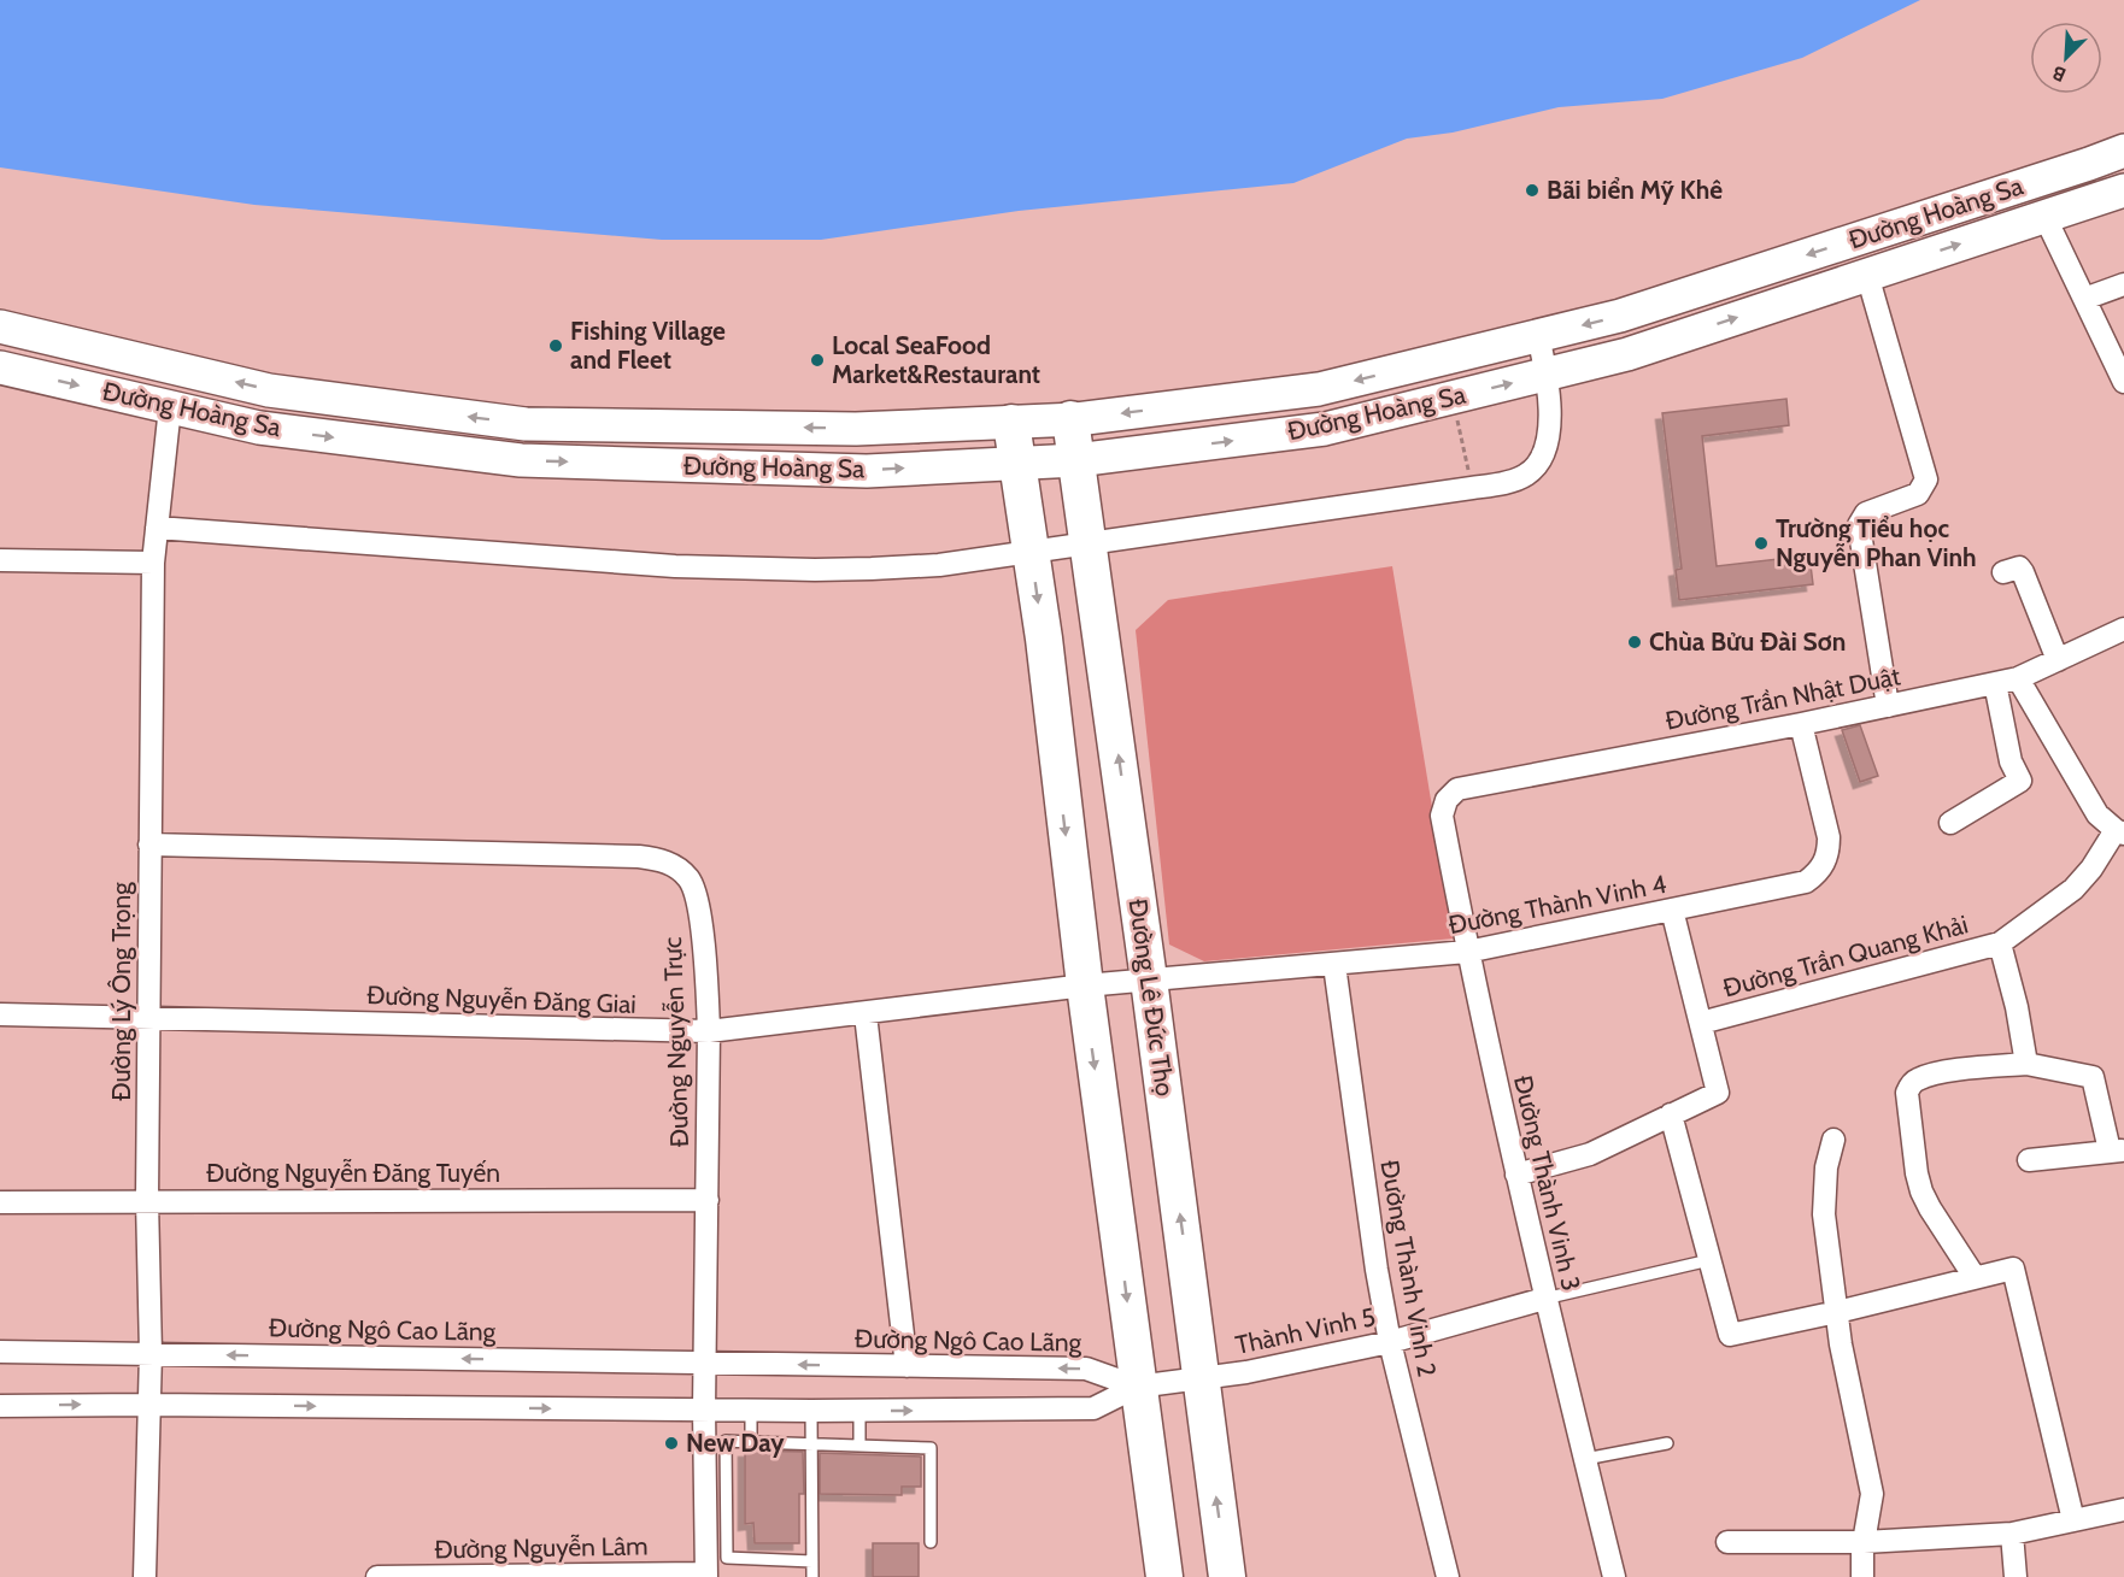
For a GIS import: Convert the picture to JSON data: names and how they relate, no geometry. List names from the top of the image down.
{
  "streets": {
    "main road": ["Đường Hoàng Sa", "Đường Lê Đức Thọ"],
    "street": [
      "Đường Trần Nhật Duật",
      "Đường Thành Vinh 4",
      "Đường Trần Quang Khải",
      "Đường Lý Ông Trọng",
      "Đường Nguyễn Đăng Giai",
      "Đường Nguyễn Trực",
      "Đường Nguyễn Đăng Tuyến",
      "Đường Thành Vinh 3",
      "Đường Thành Vinh 2",
      "Đường Ngô Cao Lãng",
      "Thành Vinh 5",
      "Đường Nguyễn Lâm"
    ]
  },
  "crossings": [
    ["Đường Hoàng Sa", "Đường Lý Ông Trọng"],
    ["Đường Hoàng Sa", "Đường Lê Đức Thọ"],
    ["Đường Trần Nhật Duật", "Đường Thành Vinh 4"],
    ["Đường Trần Nhật Duật", "Đường Thành Vinh 3"],
    ["Đường Thành Vinh 4", "Đường Trần Quang Khải"],
    ["Đường Thành Vinh 4", "Đường Lê Đức Thọ"],
    ["Đường Thành Vinh 4", "Đường Nguyễn Đăng Giai"],
    ["Đường Thành Vinh 4", "Đường Thành Vinh 3"],
    ["Đường Thành Vinh 4", "Đường Thành Vinh 2"],
    ["Đường Trần Quang Khải", "Đường Thành Vinh 3"],
    ["Đường Lý Ông Trọng", "Đường Nguyễn Đăng Giai"],
    ["Đường Lý Ông Trọng", "Đường Nguyễn Trực"],
    ["Đường Lý Ông Trọng", "Đường Nguyễn Đăng Tuyến"],
    ["Đường Lý Ông Trọng", "Đường Ngô Cao Lãng"],
    ["Đường Lê Đức Thọ", "Thành Vinh 5"],
    ["Đường Nguyễn Đăng Giai", "Đường Nguyễn Trực"],
    ["Đường Nguyễn Trực", "Đường Nguyễn Đăng Tuyến"],
    ["Đường Nguyễn Trực", "Đường Ngô Cao Lãng"],
    ["Đường Nguyễn Trực", "Đường Nguyễn Lâm"],
    ["Đường Thành Vinh 3", "Thành Vinh 5"],
    ["Đường Thành Vinh 2", "Thành Vinh 5"],
    ["Đường Ngô Cao Lãng", "Thành Vinh 5"]
  ],
  "places": [
    "Bãi biển Mỹ Khê",
    "Fishing Village and Fleet",
    "Local SeaFood Market&Restaurant",
    "Trường Tiểu học Nguyễn Phan Vinh",
    "Chùa Bửu Đài Sơn",
    "New Day"
  ],
  "north": "bottom left"
}
